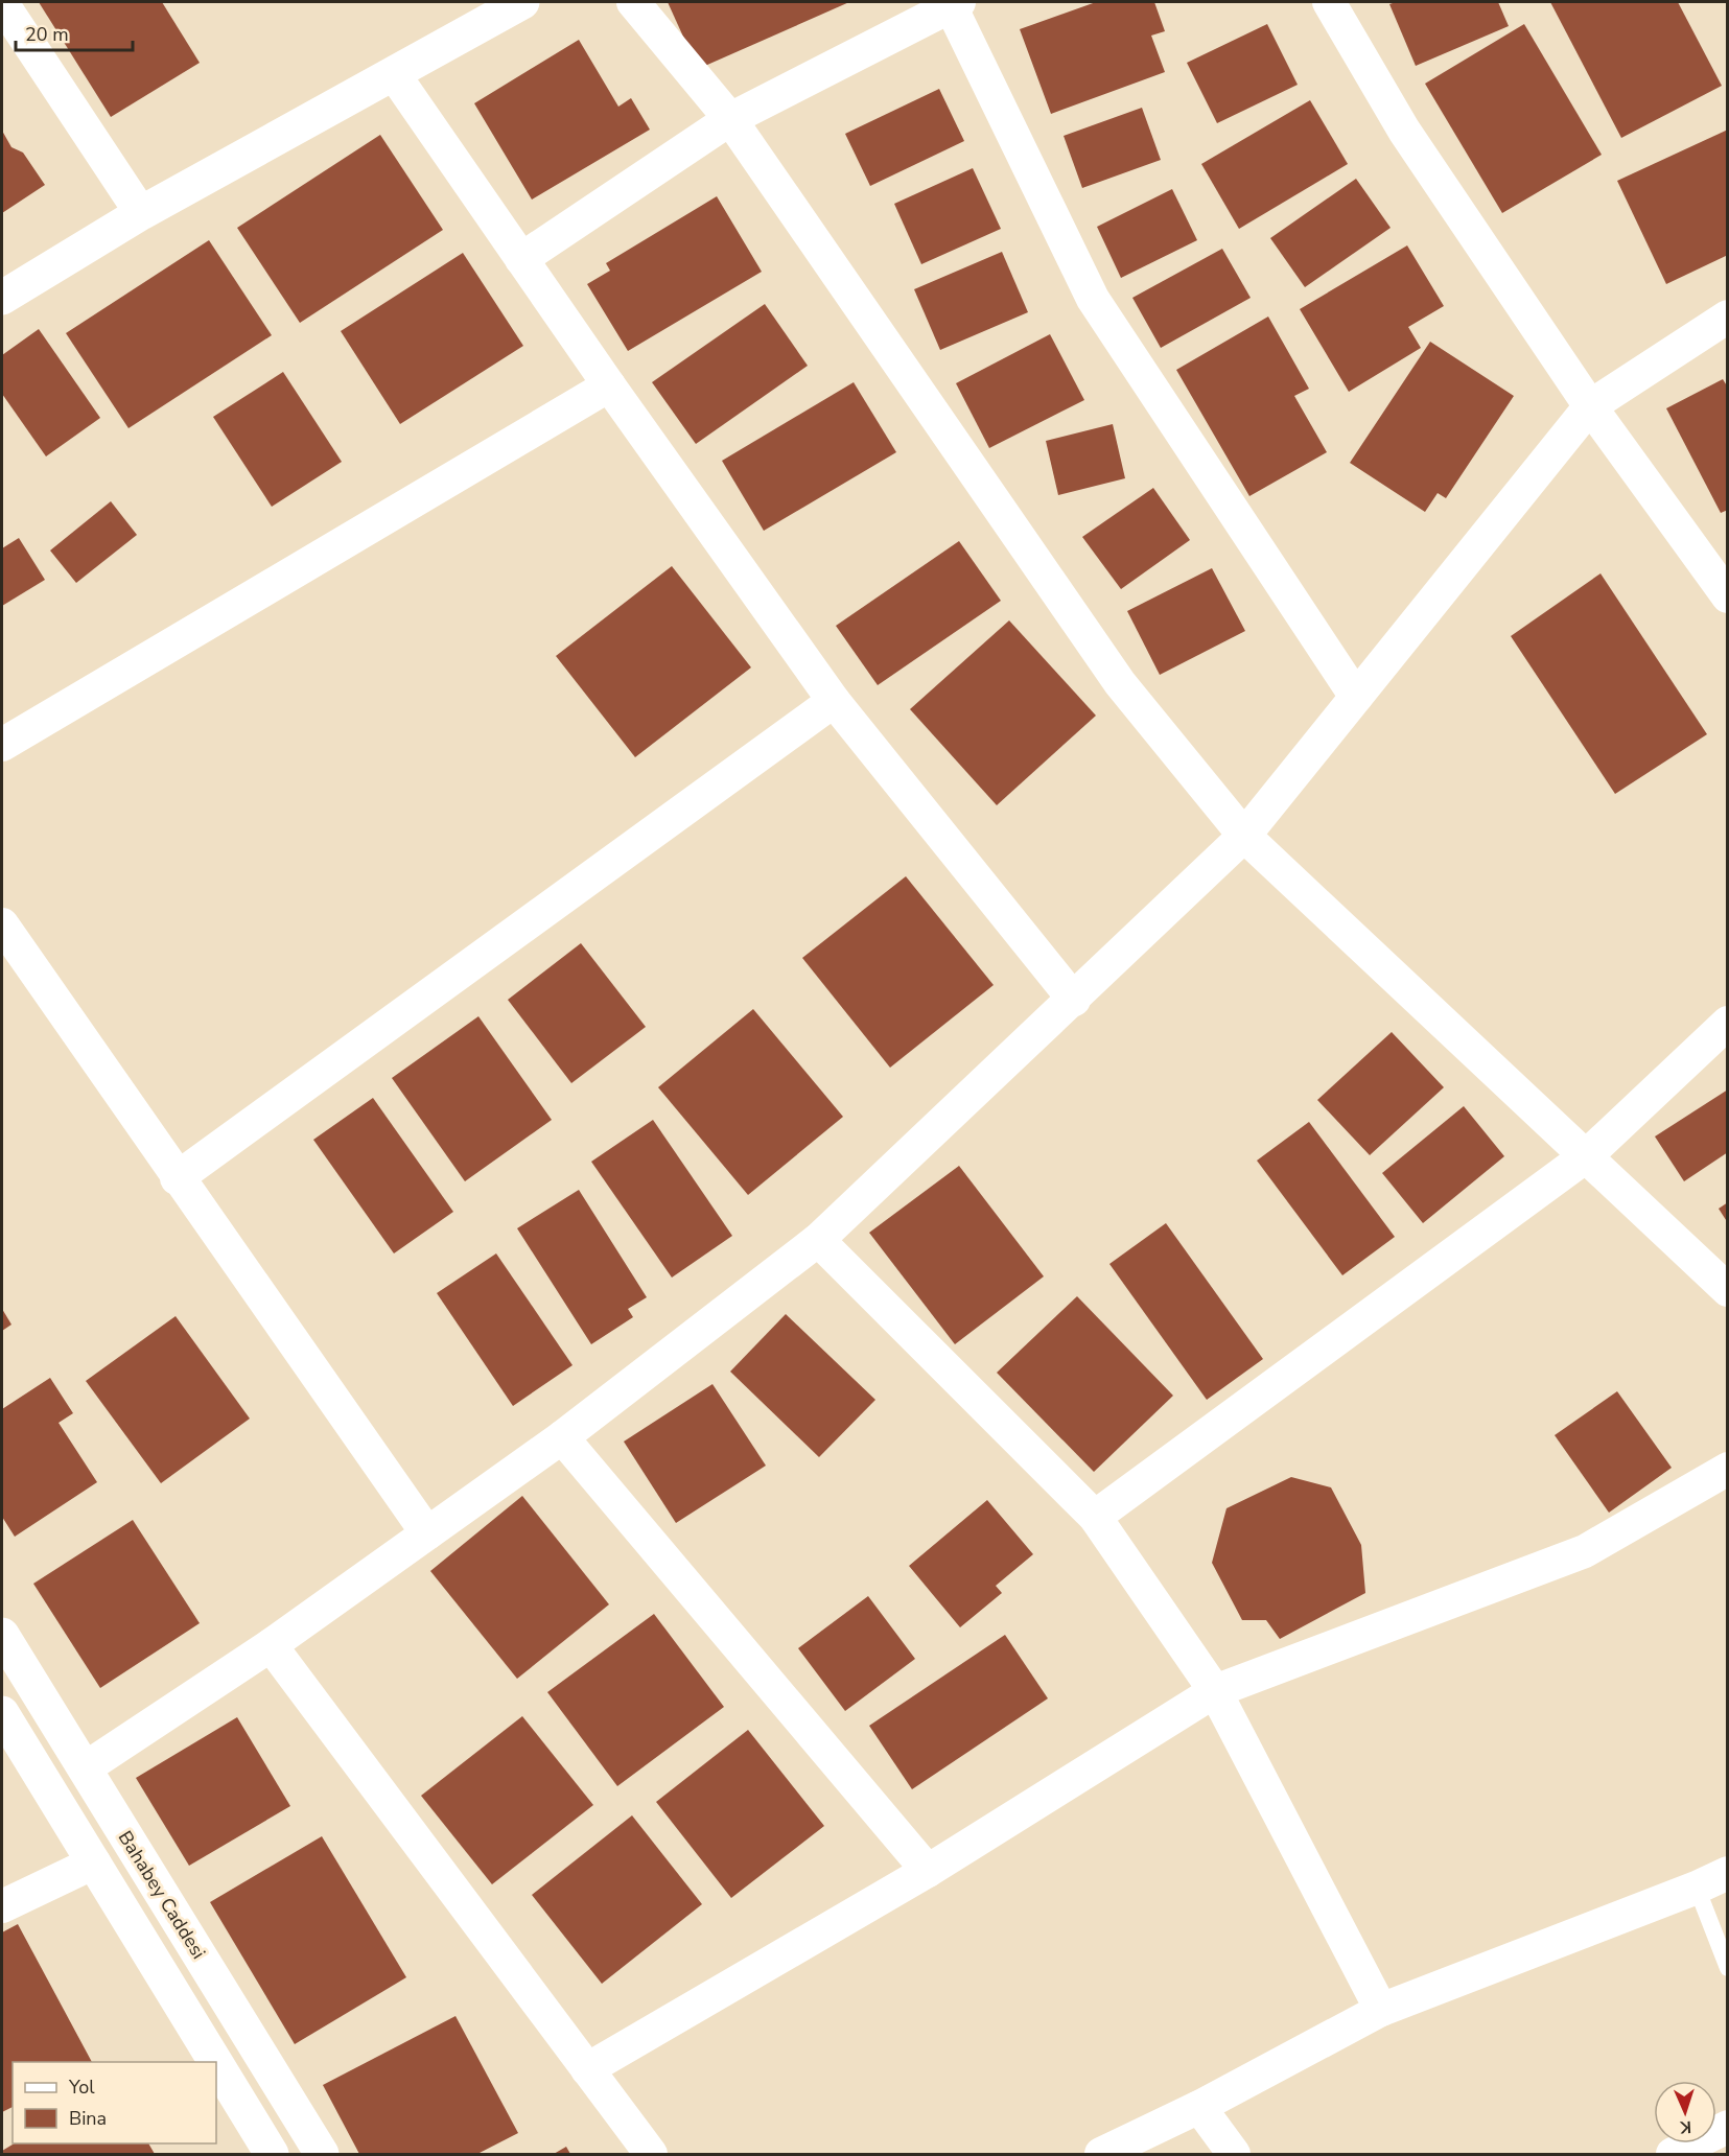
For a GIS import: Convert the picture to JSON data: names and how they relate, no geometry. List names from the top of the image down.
{
  "streets": {
    "street": ["Bahabey Caddesi"]
  },
  "legend": ["Yol", "Bina"],
  "scale_bar": "20 m",
  "north": "bottom"
}
